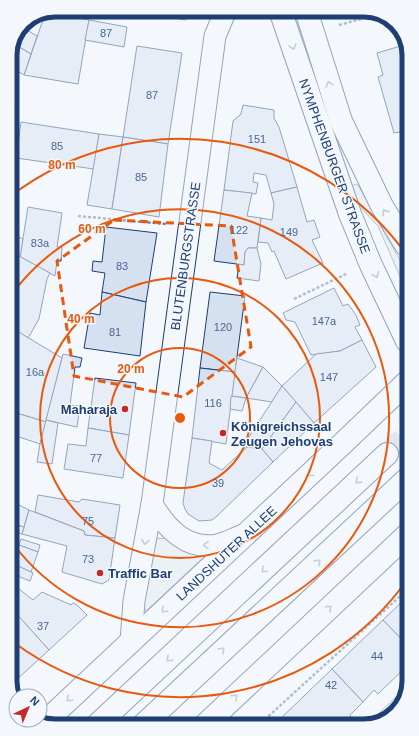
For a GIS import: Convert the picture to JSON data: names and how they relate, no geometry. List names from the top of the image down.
{
  "streets": {
    "main road": ["NYMPHENBURGER STRASSE", "LANDSHUTER ALLEE"],
    "street": ["BLUTENBURGSTRASSE"]
  },
  "crossings": [
    ["BLUTENBURGSTRASSE", "LANDSHUTER ALLEE"]
  ],
  "places": ["Maharaja", "Königreichssaal Zeugen Jehovas", "Traffic Bar"],
  "house_numbers": [
    "87",
    "87",
    "151",
    "85",
    "85",
    "122",
    "149",
    "83a",
    "83",
    "147a",
    "120",
    "81",
    "16a",
    "147",
    "116",
    "77",
    "39",
    "75",
    "73",
    "37",
    "44",
    "42"
  ],
  "north": "top right",
  "rings": [
    "80 m",
    "60 m",
    "40 m",
    "20 m"
  ]
}
